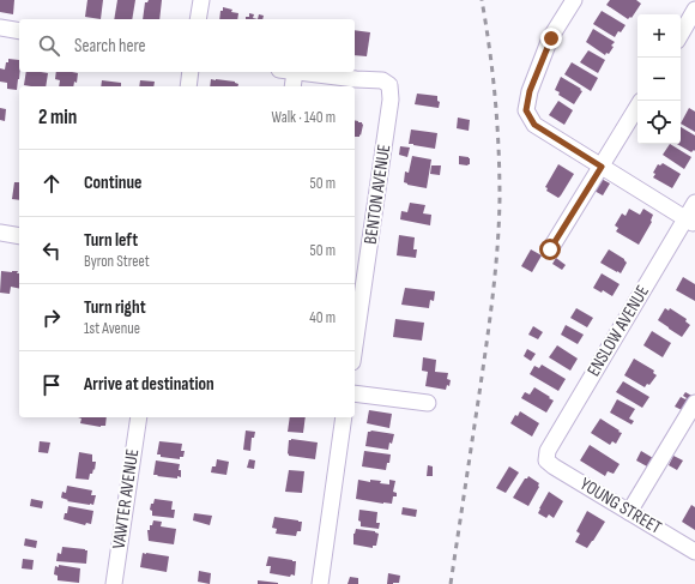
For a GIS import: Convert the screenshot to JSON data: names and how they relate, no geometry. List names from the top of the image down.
{
  "streets": {
    "street": [
      "BENTON AVENUE",
      "ENSLOW AVENUE",
      "VAWTER AVENUE",
      "YOUNG STREET"
    ]
  },
  "crossings": [
    ["ENSLOW AVENUE", "YOUNG STREET"]
  ],
  "page": {
    "map_buttons": ["+", "−"],
    "search": "Search here",
    "heading": ["2 min", "Walk · 140 m"],
    "list": [
      ["Continue", "50 m"],
      ["Turn left", "Byron Street", "50 m"],
      ["Turn right", "1st Avenue", "40 m"],
      "Arrive at destination"
    ]
  }
}
